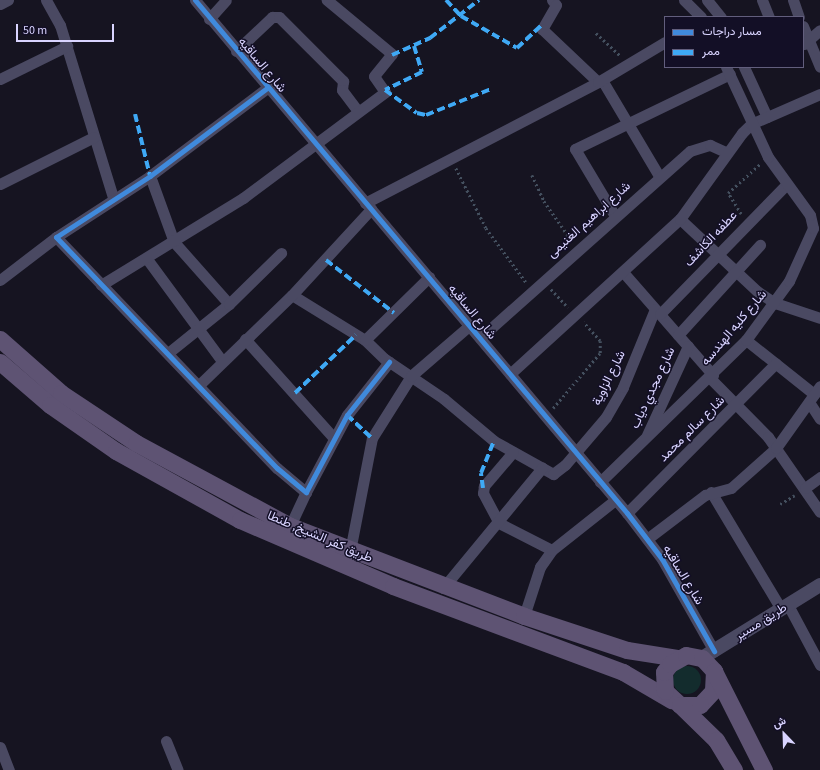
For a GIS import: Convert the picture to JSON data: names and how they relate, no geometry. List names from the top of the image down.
{
  "streets": {
    "main road": ["طريق كفر الشيخ, طنطا"],
    "street": [
      "شارع الساقيه",
      "شارع ابراهيم الغنيمى",
      "عطفه الكاشف",
      "شارع كليه الهندسه",
      "شارع الزاوية",
      "شارع مجدي دياب",
      "شارع سالم محمد",
      "طريق مسير"
    ]
  },
  "crossings": [
    ["شارع الساقيه", "شارع ابراهيم الغنيمى"],
    ["شارع الساقيه", "شارع كليه الهندسه"],
    ["شارع الساقيه", "شارع الزاوية"],
    ["شارع الساقيه", "شارع سالم محمد"],
    ["شارع الساقيه", "طريق كفر الشيخ, طنطا"],
    ["شارع الساقيه", "طريق مسير"],
    ["عطفه الكاشف", "شارع كليه الهندسه"],
    ["عطفه الكاشف", "شارع الزاوية"],
    ["شارع كليه الهندسه", "شارع مجدي دياب"],
    ["طريق كفر الشيخ, طنطا", "طريق مسير"]
  ],
  "legend": ["مسار دراجات", "ممر"],
  "scale_bar": "50 m",
  "north": "top left"
}
